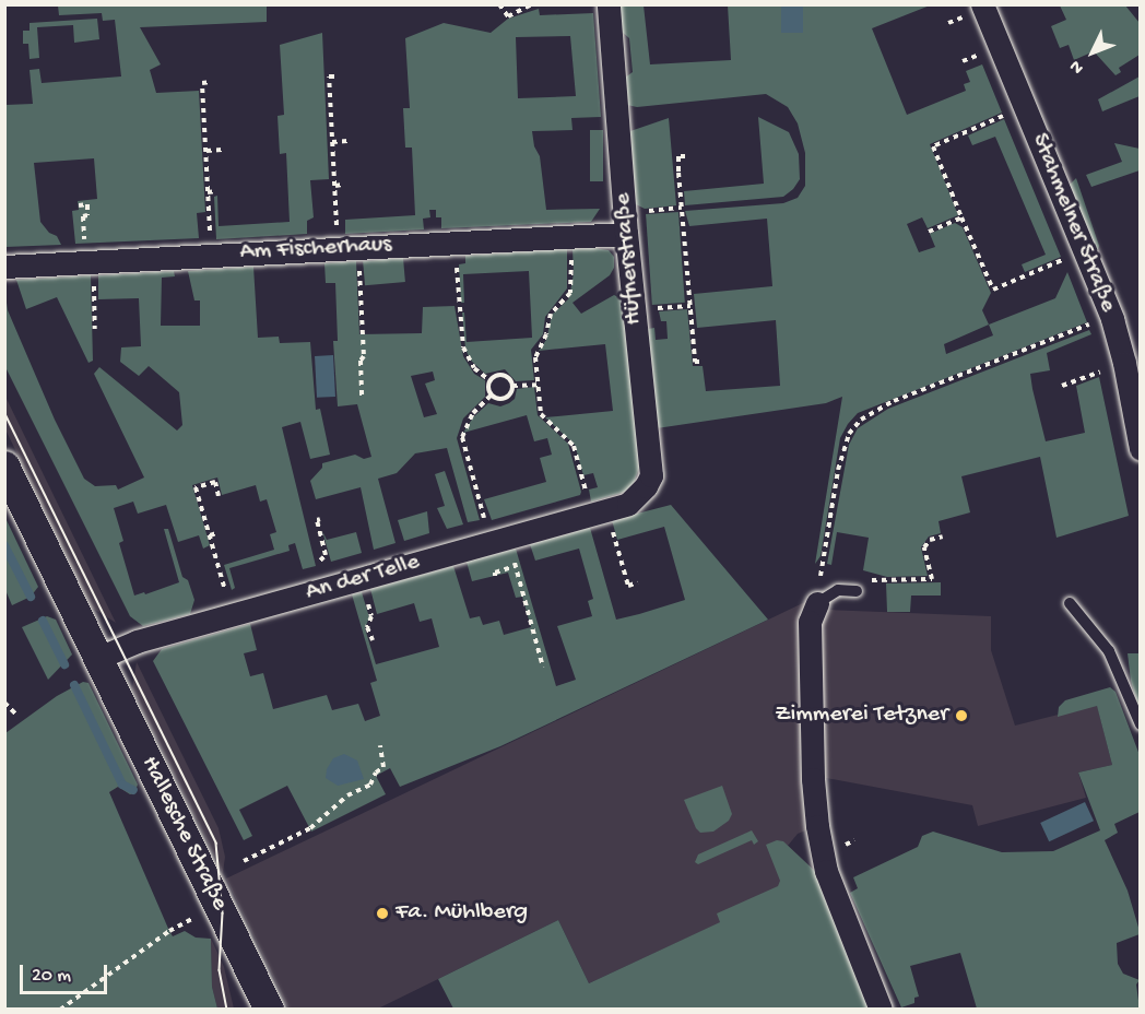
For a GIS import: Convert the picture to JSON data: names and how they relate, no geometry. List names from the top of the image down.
{
  "streets": {
    "street": [
      "Stahmelner Straße",
      "Am Fischerhaus",
      "Hüfnerstraße",
      "An der Telle",
      "Hallesche Straße"
    ]
  },
  "crossings": [
    ["Am Fischerhaus", "Hüfnerstraße"],
    ["Hüfnerstraße", "An der Telle"],
    ["An der Telle", "Hallesche Straße"]
  ],
  "places": ["Zimmerei Tetzner", "Fa. Mühlberg"],
  "scale_bar": "20 m",
  "north": "bottom left"
}
